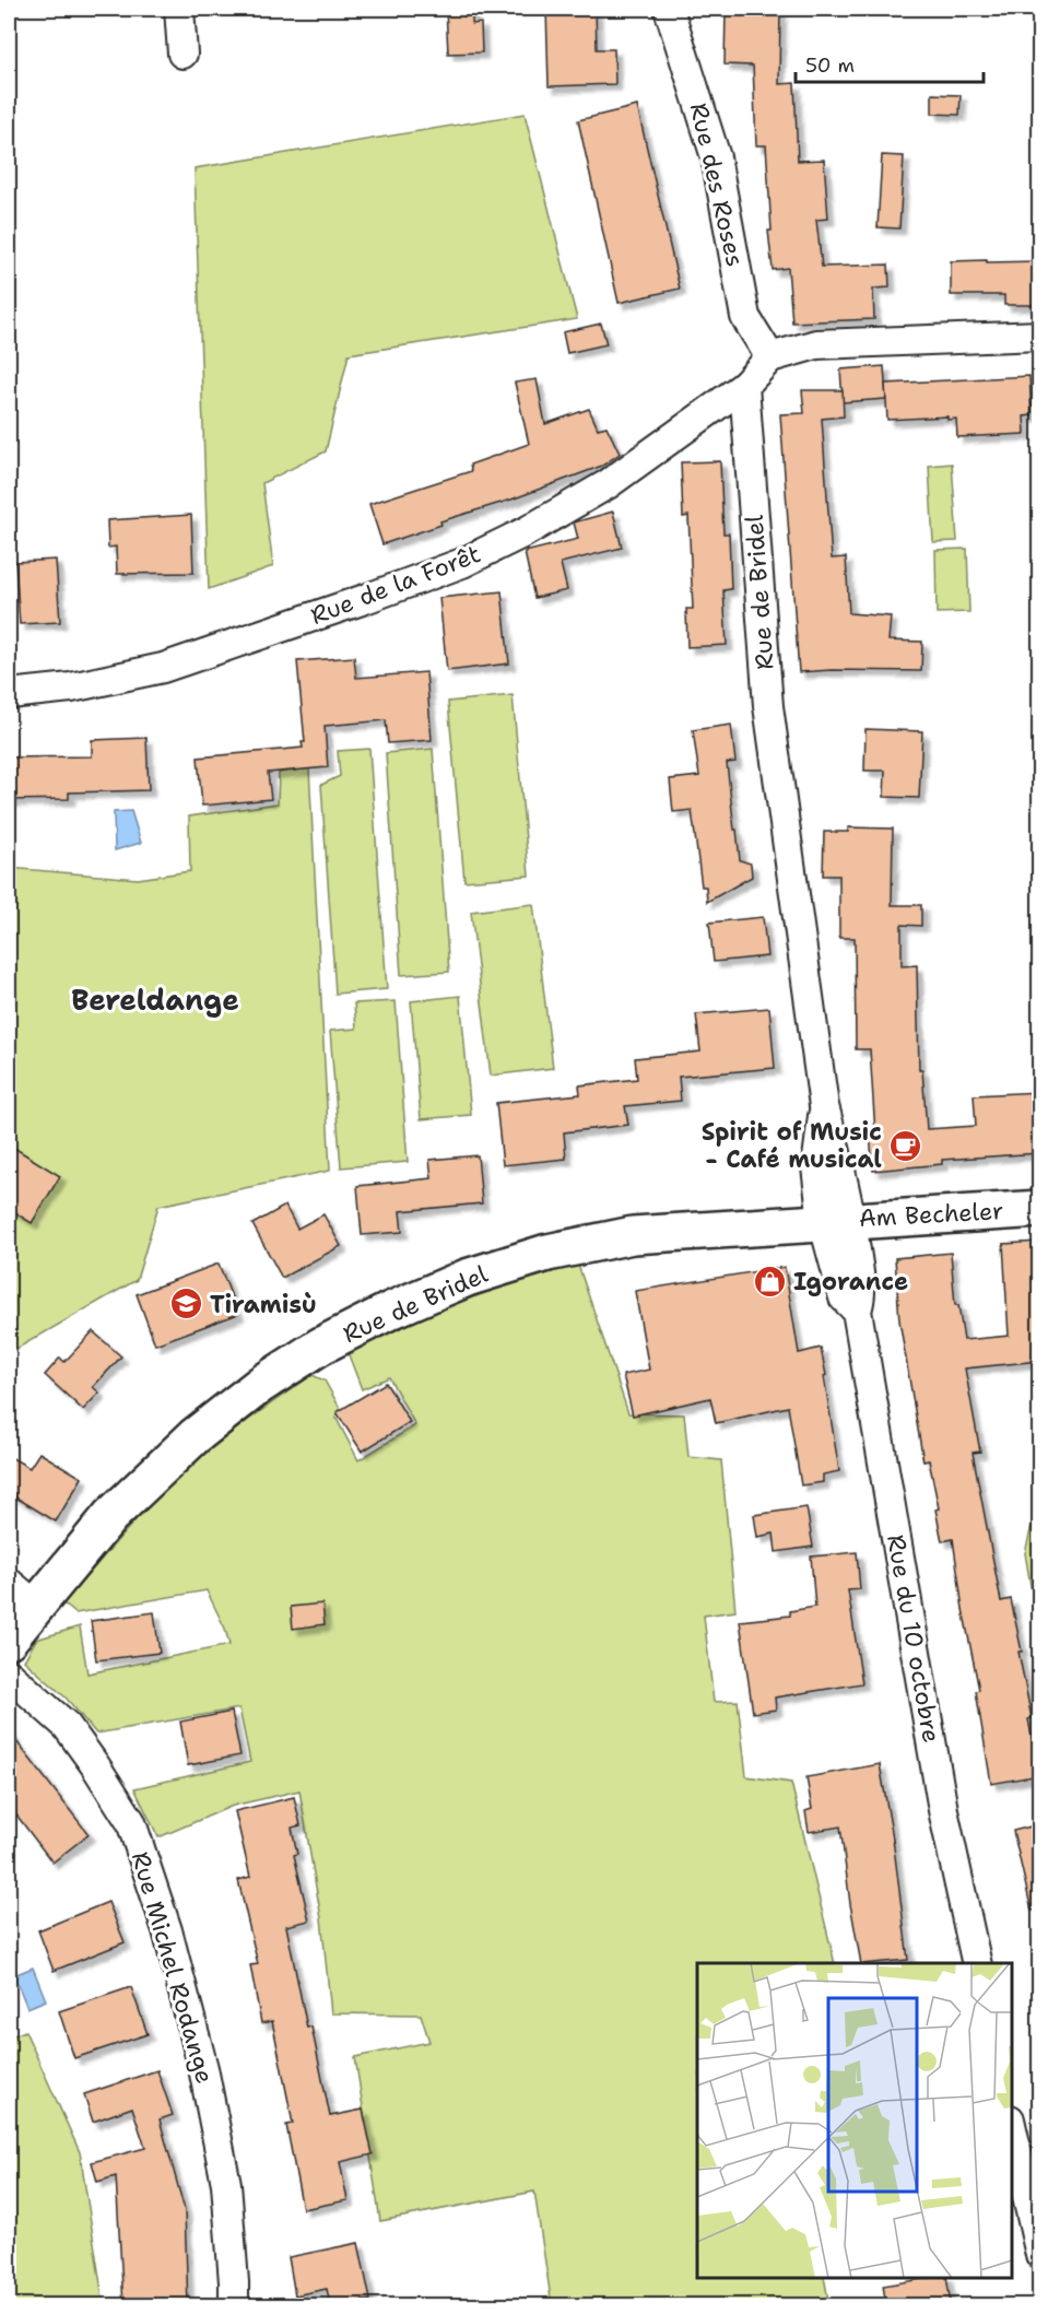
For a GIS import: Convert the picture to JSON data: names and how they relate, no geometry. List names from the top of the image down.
{
  "streets": {
    "main road": ["Rue de Bridel", "Am Becheler"],
    "street": [
      "Rue des Roses",
      "Rue de la Forêt",
      "Rue du 10 octobre",
      "Rue Michel Rodange"
    ]
  },
  "crossings": [
    ["Rue de la Forêt", "Rue de Bridel"],
    ["Rue de Bridel", "Am Becheler"],
    ["Rue de Bridel", "Rue du 10 octobre"],
    ["Am Becheler", "Rue du 10 octobre"]
  ],
  "districts": ["Bereldange"],
  "places": {
    "cafe": ["Spirit of Music - Café musical"],
    "shop": ["Igorance"],
    "school or university": ["Tiramisù"]
  },
  "scale_bar": "50 m"
}
